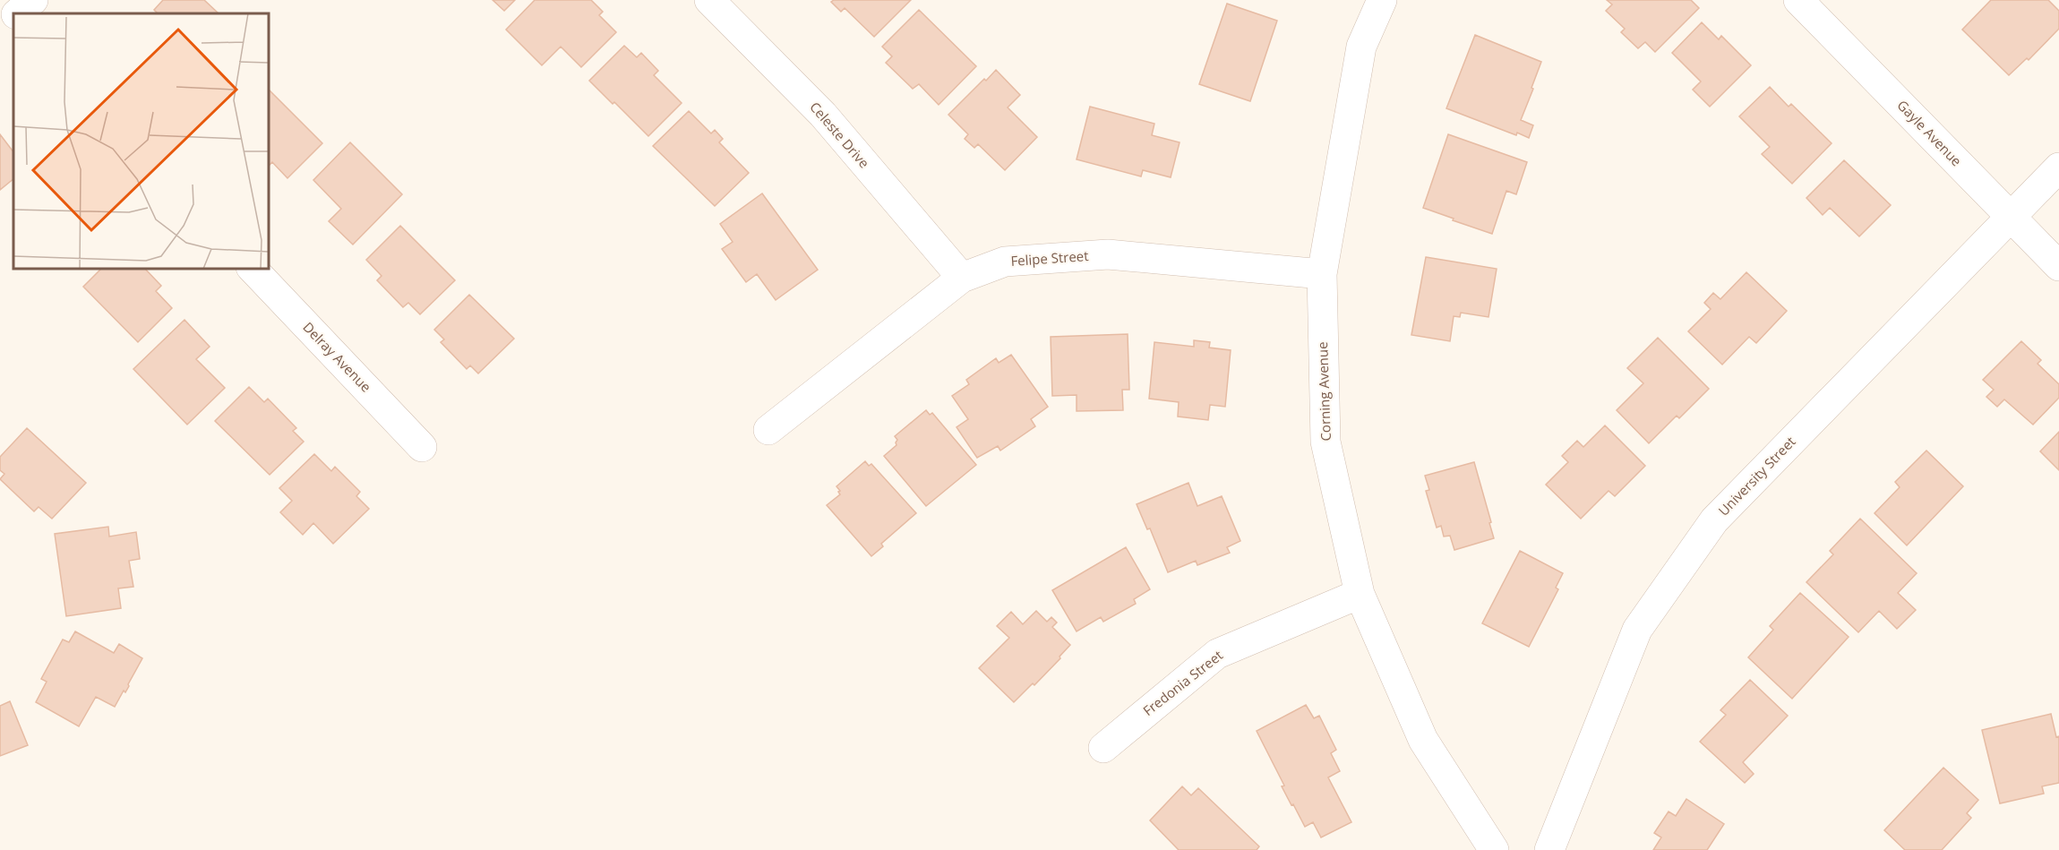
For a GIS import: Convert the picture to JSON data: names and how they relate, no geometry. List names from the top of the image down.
{
  "streets": {
    "street": [
      "Gayle Avenue",
      "Celeste Drive",
      "Felipe Street",
      "Delray Avenue",
      "Corning Avenue",
      "University Street",
      "Fredonia Street"
    ]
  },
  "crossings": [
    ["Gayle Avenue", "University Street"],
    ["Celeste Drive", "Felipe Street"],
    ["Felipe Street", "Corning Avenue"],
    ["Corning Avenue", "Fredonia Street"]
  ]
}
